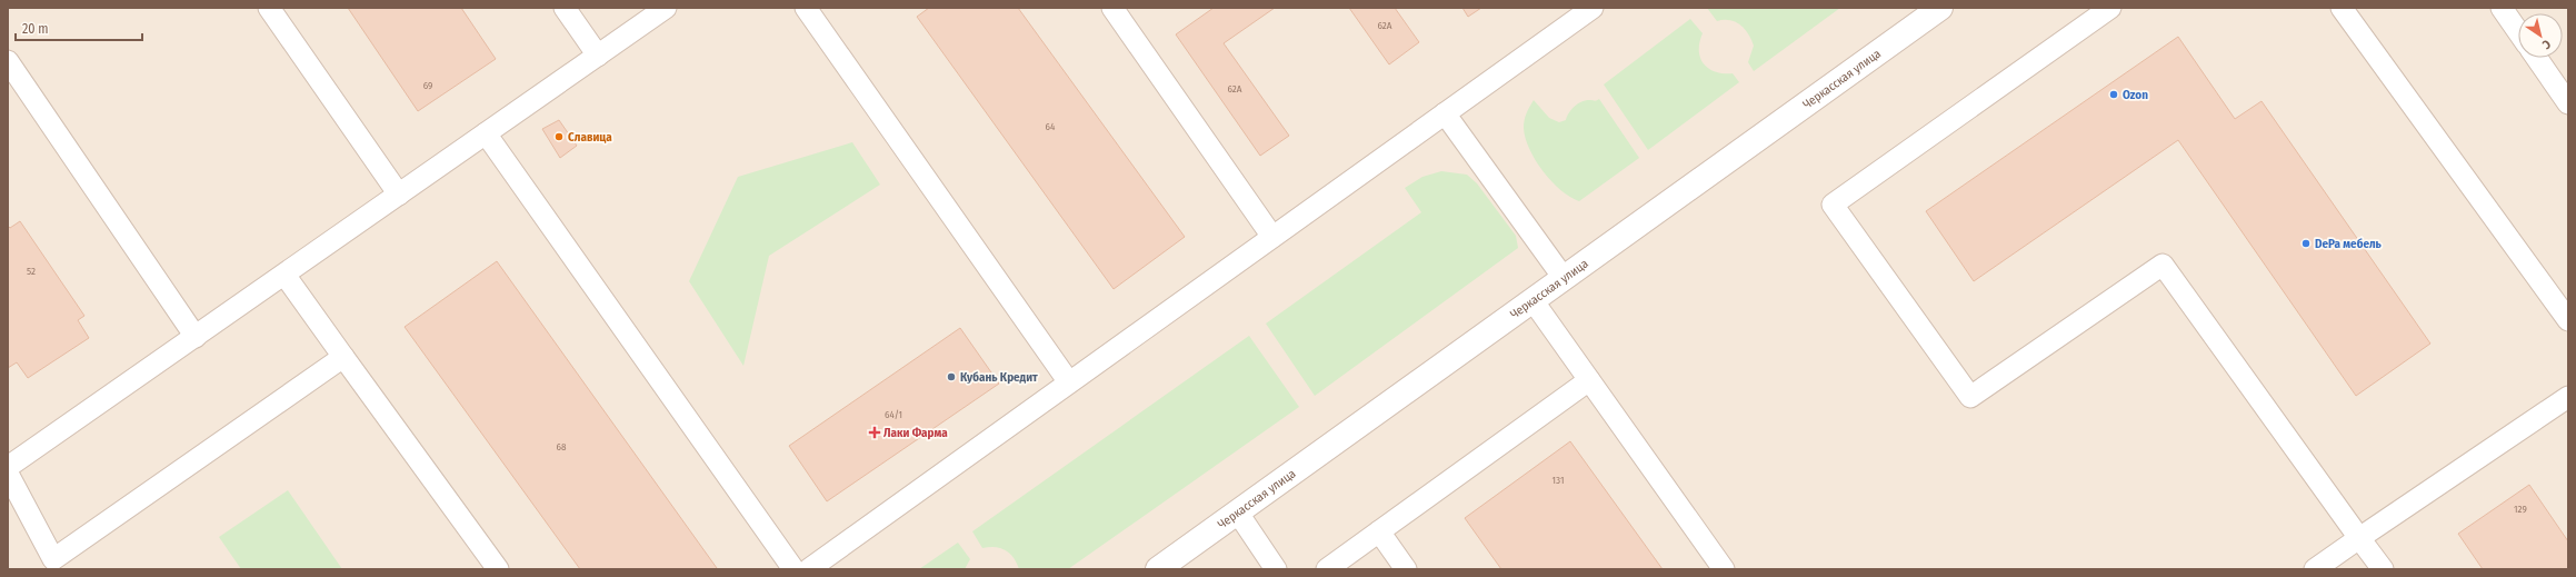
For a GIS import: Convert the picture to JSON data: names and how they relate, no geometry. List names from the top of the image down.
{
  "streets": {
    "street": ["Черкасская улица"]
  },
  "places": {
    "other": [
      "Ozon",
      "Славица",
      "DePa мебель",
      "Кубань Кредит"
    ],
    "health": ["Лаки Фарма"]
  },
  "house_numbers": [
    "62А",
    "69",
    "62А",
    "64",
    "52",
    "64/1",
    "68",
    "131",
    "129"
  ],
  "scale_bar": "20 m",
  "north": "bottom right"
}
